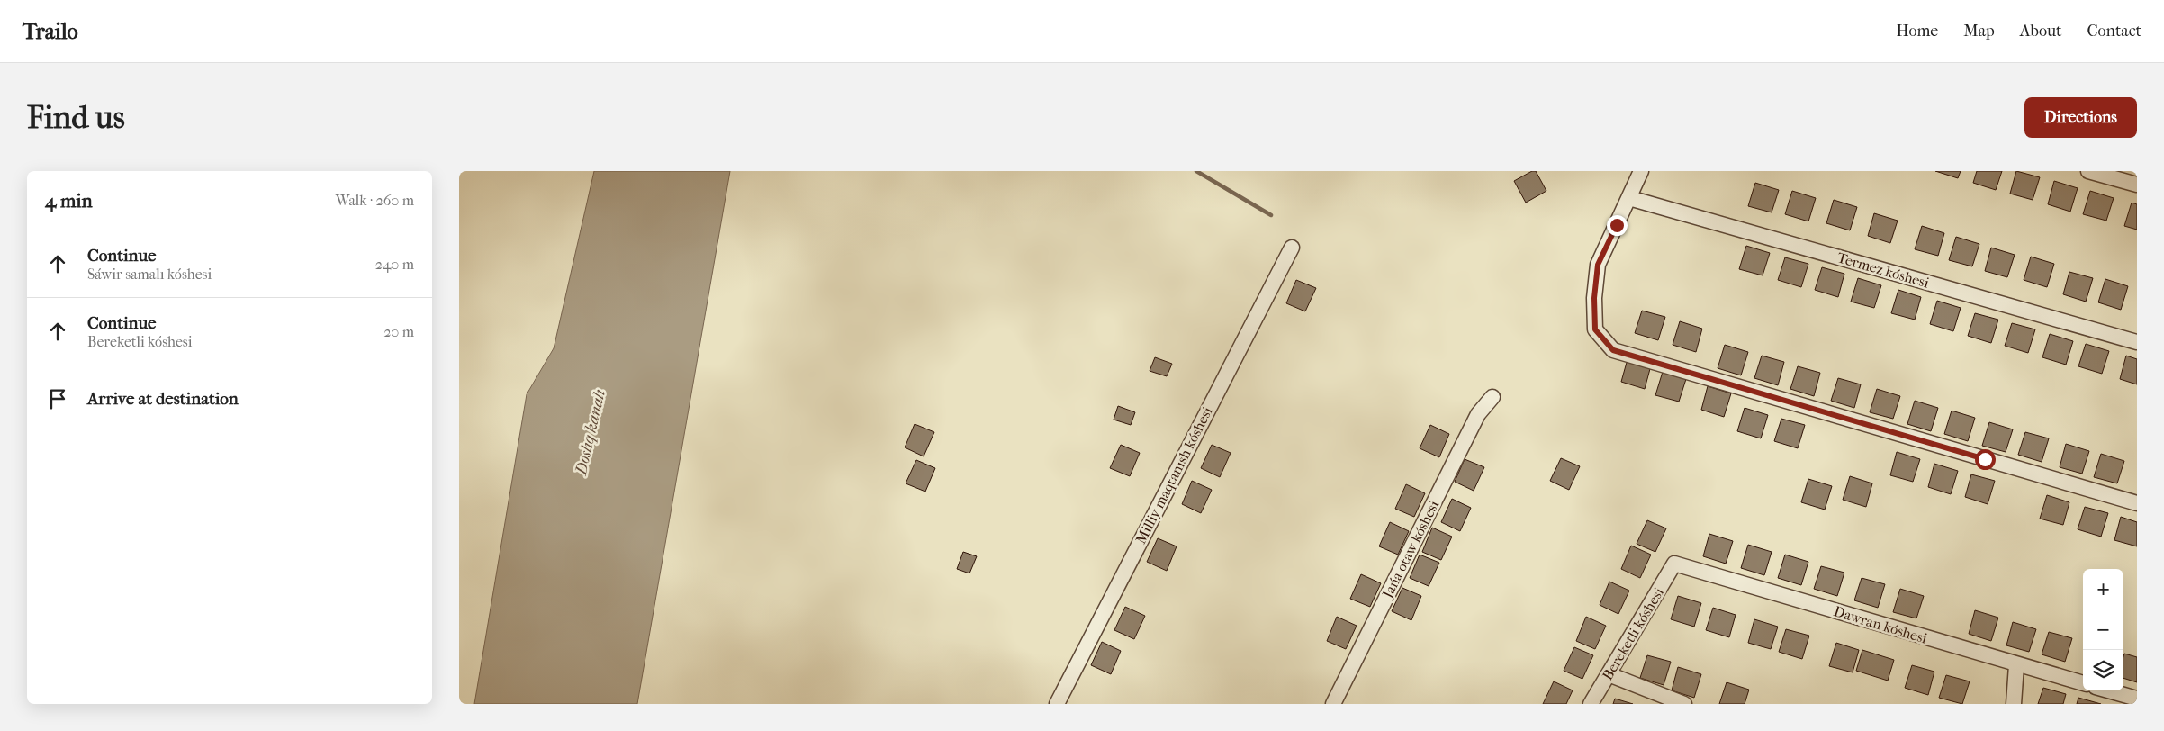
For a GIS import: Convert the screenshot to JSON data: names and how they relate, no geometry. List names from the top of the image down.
{
  "streets": {
    "street": [
      "Termez kóshesi",
      "Milliy maqtanısh kóshesi",
      "Jańa otaw kóshesi",
      "Dawran kóshesi",
      "Bereketli kóshesi"
    ]
  },
  "crossings": [
    ["Dawran kóshesi", "Bereketli kóshesi"]
  ],
  "water": ["Doslıq kanalı"],
  "page": {
    "header": "Trailo",
    "nav": [
      "Home",
      "Map",
      "About",
      "Contact"
    ],
    "buttons": "Directions",
    "title": "Find us",
    "heading": ["4 min", "Walk · 260 m"],
    "list": [
      ["Continue", "Sáwir samalı kóshesi", "240 m"],
      ["Continue", "Bereketli kóshesi", "20 m"],
      "Arrive at destination"
    ],
    "map_buttons": ["+", "−"]
  }
}
